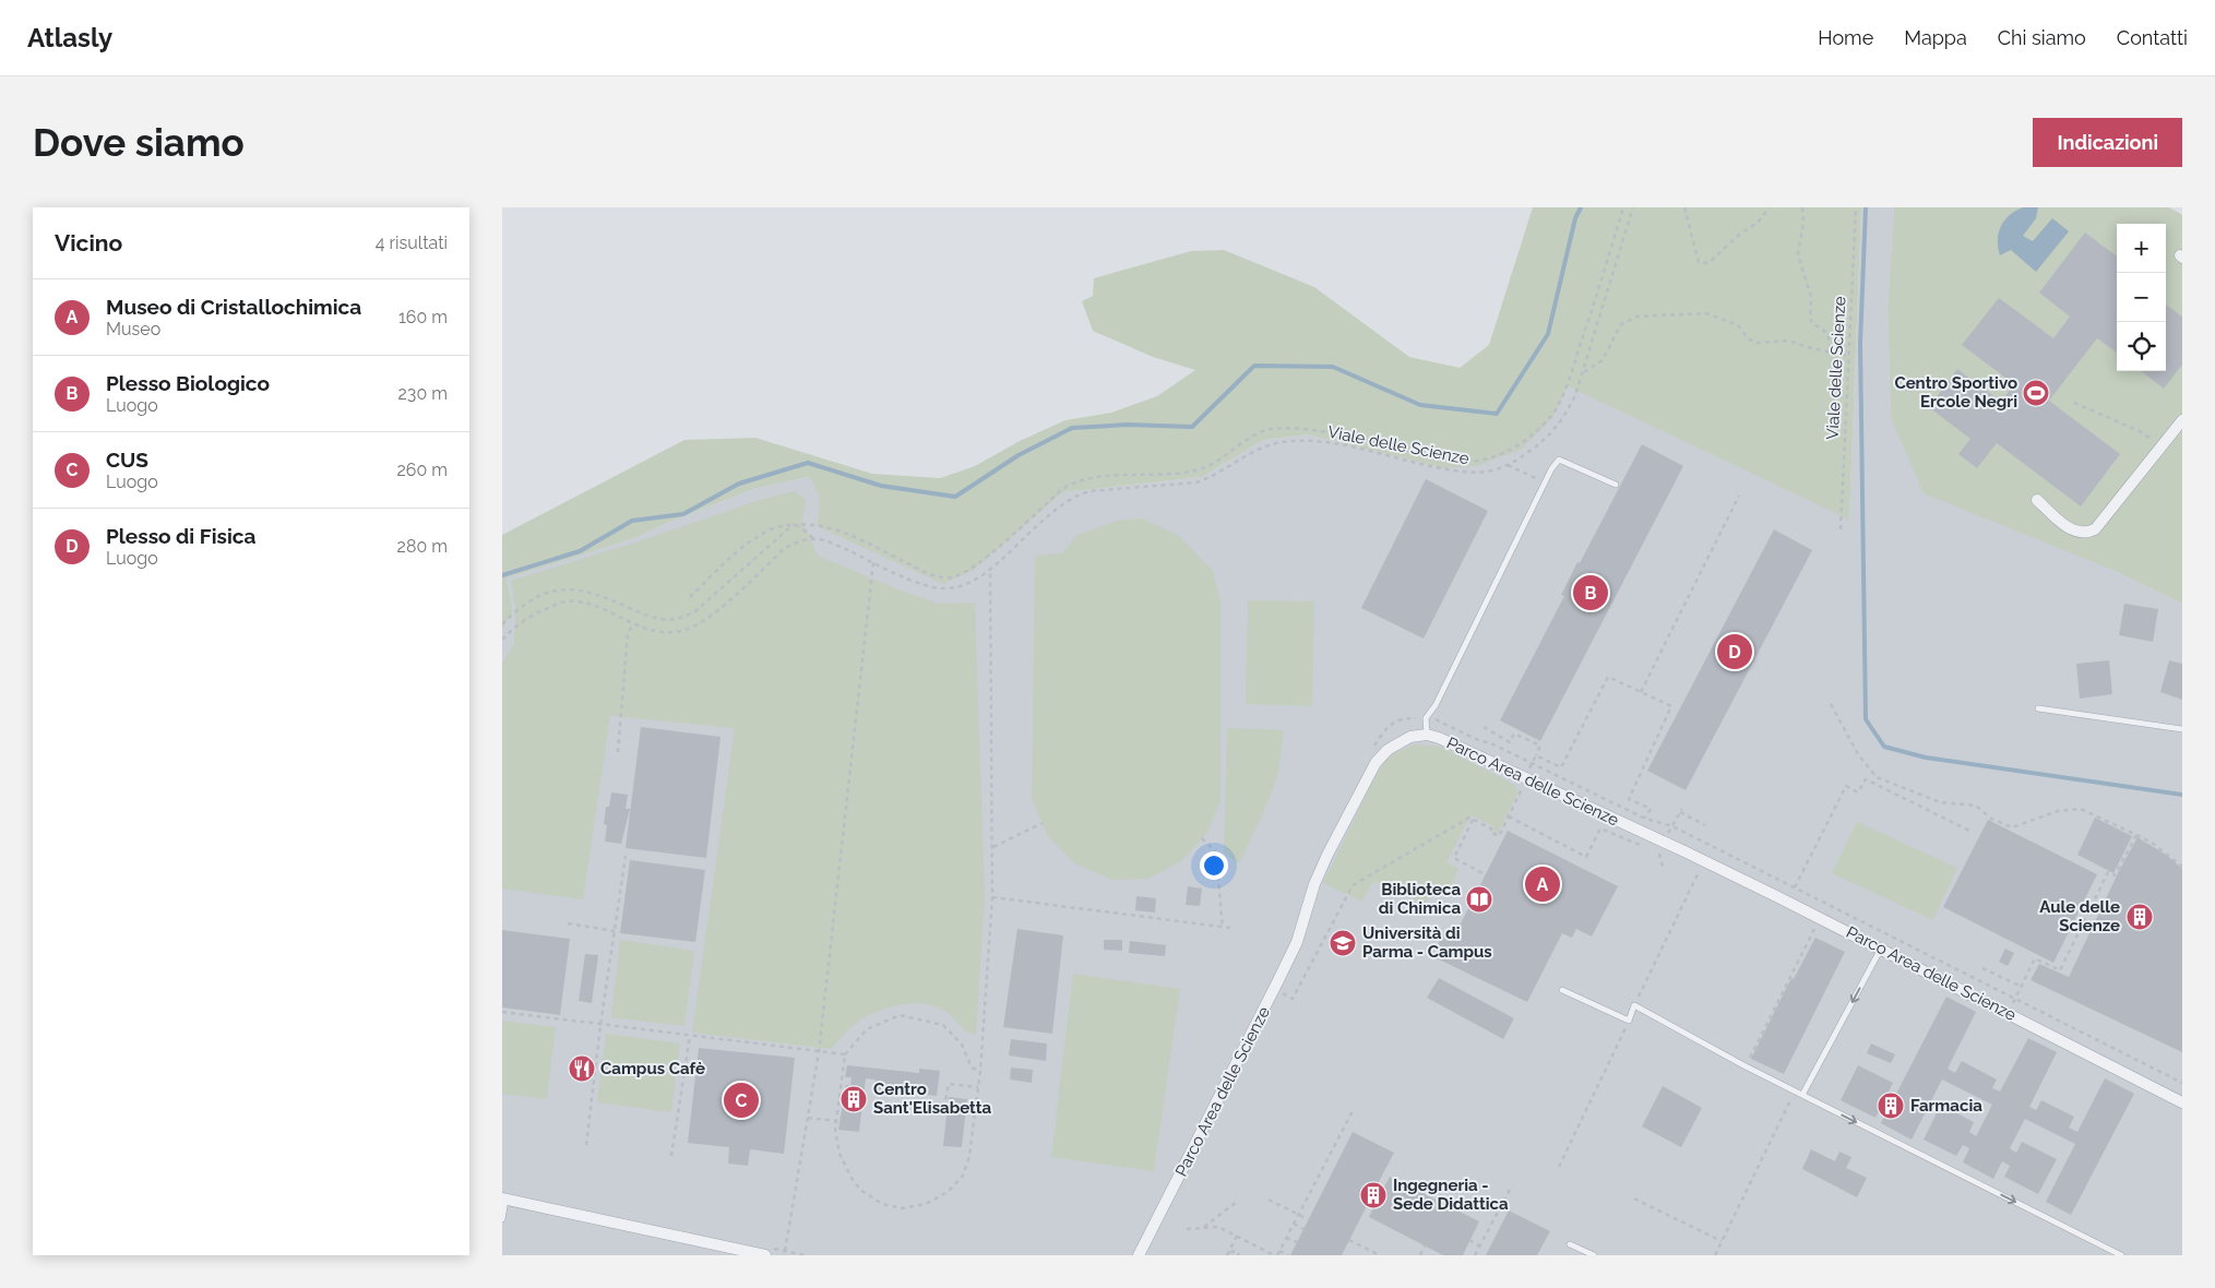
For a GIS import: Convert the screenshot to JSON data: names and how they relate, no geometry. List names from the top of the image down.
{
  "streets": {
    "street": ["Parco Area delle Scienze"],
    "path": ["Viale delle Scienze"]
  },
  "places": {
    "sports": ["Centro Sportivo Ercole Negri"],
    "library": ["Biblioteca di Chimica"],
    "building": [
      "Aule delle Scienze",
      "Centro Sant'Elisabetta",
      "Farmacia",
      "Ingegneria - Sede Didattica"
    ],
    "school or university": ["Università di Parma - Campus"],
    "restaurant": ["Campus Cafè"]
  },
  "page": {
    "header": "Atlasly",
    "nav": [
      "Home",
      "Mappa",
      "Chi siamo",
      "Contatti"
    ],
    "buttons": "Indicazioni",
    "title": "Dove siamo",
    "heading": ["Vicino", "4 risultati"],
    "map_buttons": ["+", "−"],
    "list": [
      {
        "mark": "A",
        "name": "Museo di Cristallochimica",
        "note": "Museo",
        "value": "160 m"
      },
      {
        "mark": "B",
        "name": "Plesso Biologico",
        "note": "Luogo",
        "value": "230 m"
      },
      {
        "mark": "C",
        "name": "CUS",
        "note": "Luogo",
        "value": "260 m"
      },
      {
        "mark": "D",
        "name": "Plesso di Fisica",
        "note": "Luogo",
        "value": "280 m"
      }
    ],
    "pins": [
      "B",
      "D",
      "A",
      "C"
    ]
  }
}
